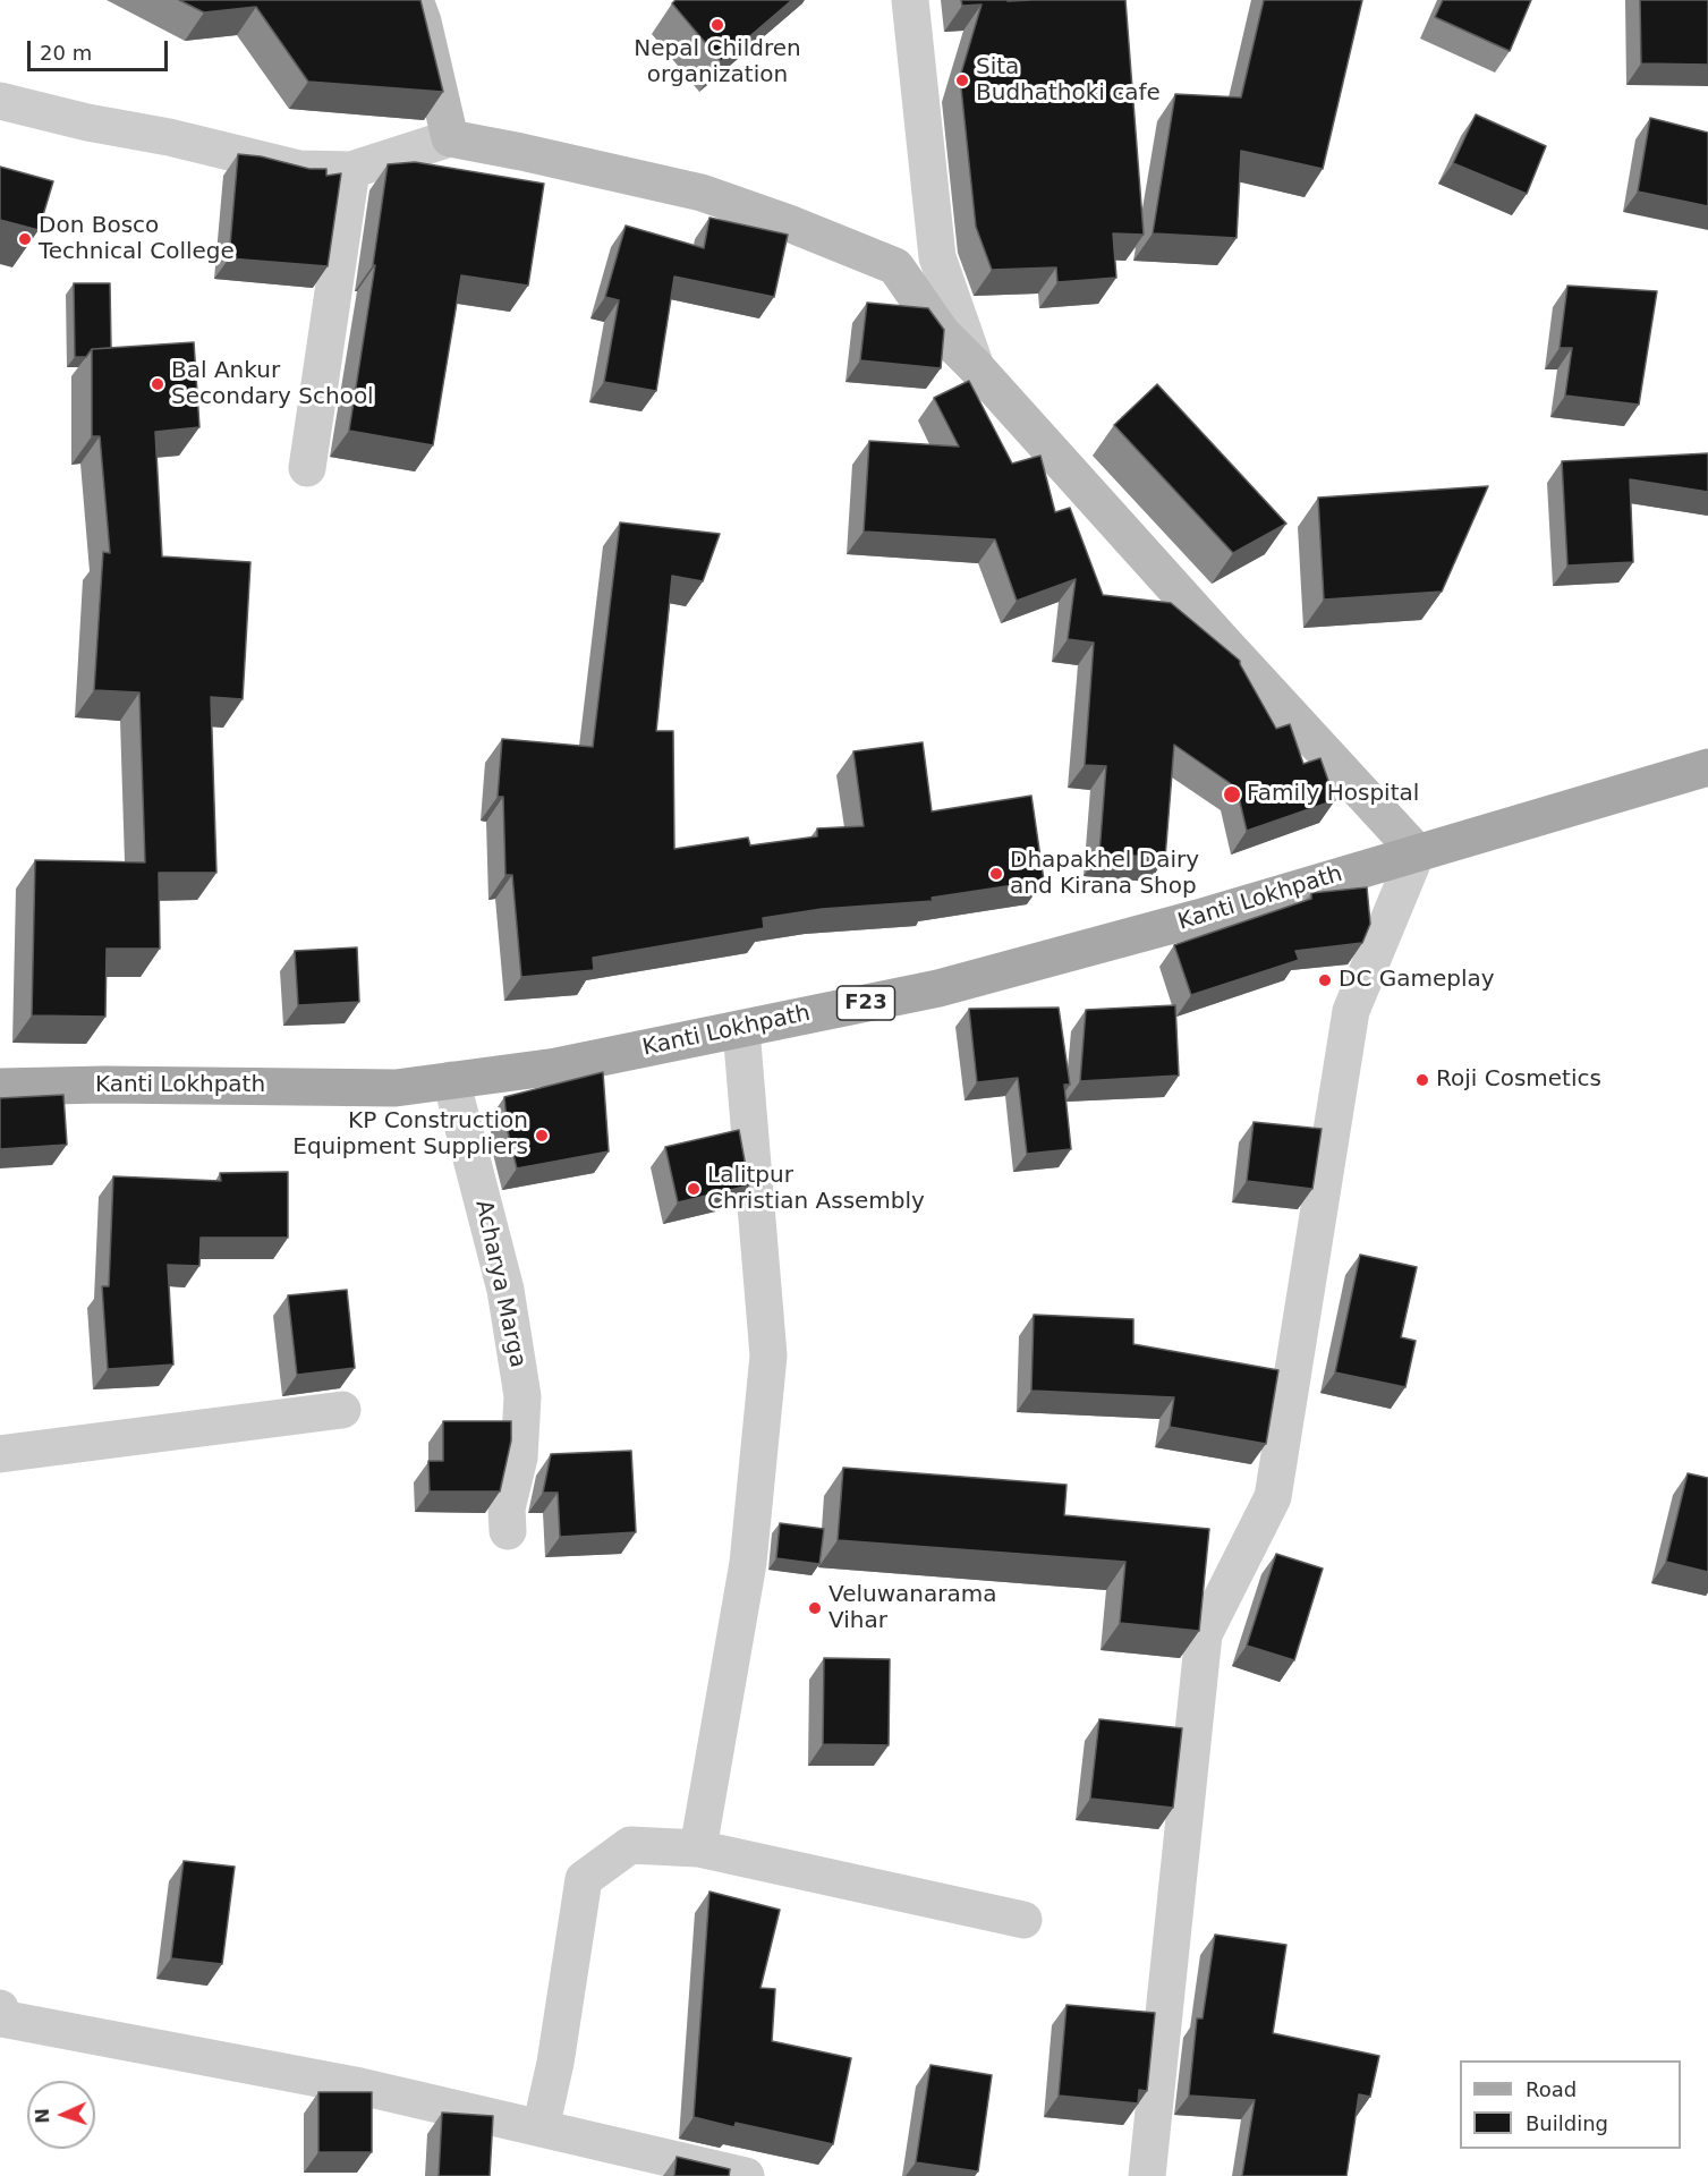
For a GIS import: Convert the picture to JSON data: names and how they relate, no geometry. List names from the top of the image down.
{
  "streets": {
    "main road": ["Kanti Lokhpath", "F23"],
    "street": ["Acharya Marga"]
  },
  "crossings": [
    ["Kanti Lokhpath", "Acharya Marga"]
  ],
  "places": [
    "Nepal Children organization",
    "Sita Budhathoki cafe",
    "Don Bosco Technical College",
    "Bal Ankur Secondary School",
    "Family Hospital",
    "Dhapakhel Dairy and Kirana Shop",
    "DC Gameplay",
    "Roji Cosmetics",
    "KP Construction Equipment Suppliers",
    "Lalitpur Christian Assembly",
    "Veluwanarama Vihar"
  ],
  "legend": ["Road", "Building"],
  "scale_bar": "20 m",
  "north": "left"
}
